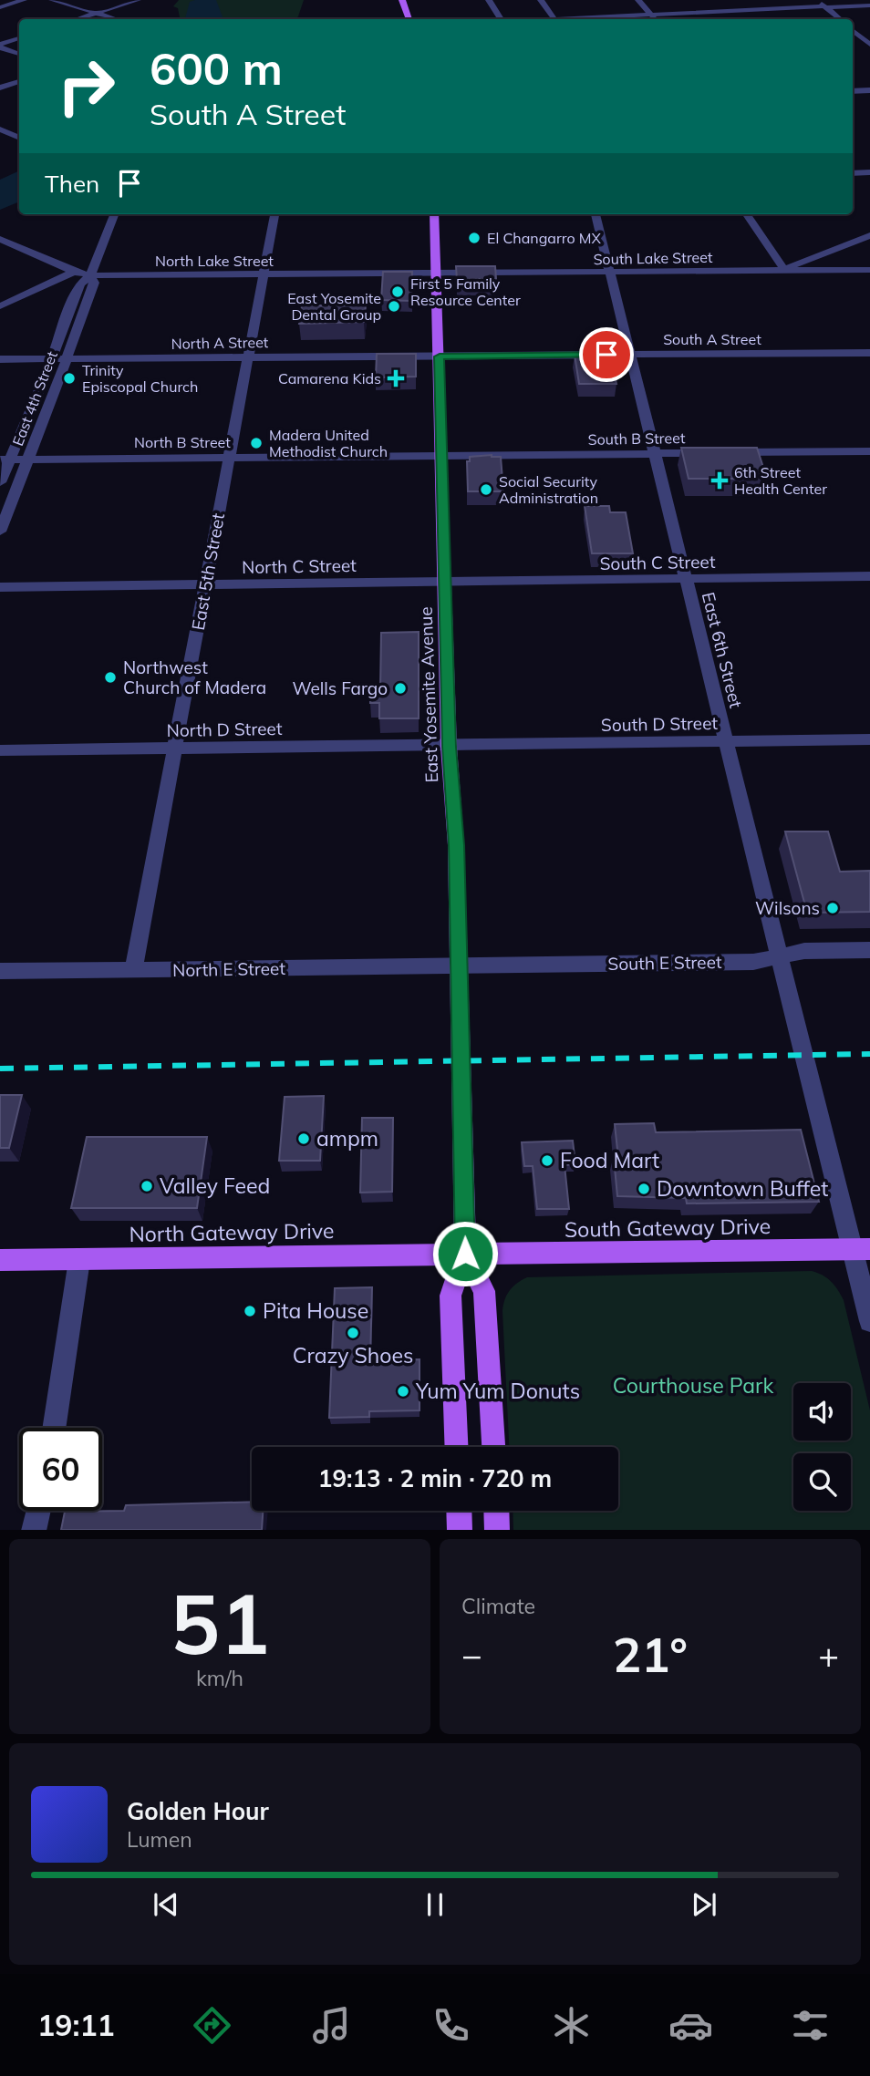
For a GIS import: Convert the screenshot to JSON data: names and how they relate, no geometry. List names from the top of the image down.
{
  "streets": {
    "main road": ["East Yosemite Avenue", "South Gateway Drive", "North Gateway Drive"],
    "street": [
      "South Lake Street",
      "North Lake Street",
      "South A Street",
      "North A Street",
      "East 4th Street",
      "South B Street",
      "North B Street",
      "South C Street",
      "North C Street",
      "East 5th Street",
      "East 6th Street",
      "South D Street",
      "North D Street",
      "South E Street",
      "North E Street"
    ]
  },
  "crossings": [
    ["South Lake Street", "North Lake Street"],
    ["South Lake Street", "East 6th Street"],
    ["South Lake Street", "East Yosemite Avenue"],
    ["North Lake Street", "East 4th Street"],
    ["North Lake Street", "East 5th Street"],
    ["North Lake Street", "East Yosemite Avenue"],
    ["South A Street", "North A Street"],
    ["South A Street", "East 6th Street"],
    ["South A Street", "East Yosemite Avenue"],
    ["North A Street", "East 4th Street"],
    ["North A Street", "East 5th Street"],
    ["North A Street", "East Yosemite Avenue"],
    ["East 4th Street", "North B Street"],
    ["South B Street", "North B Street"],
    ["South B Street", "East 6th Street"],
    ["South B Street", "East Yosemite Avenue"],
    ["North B Street", "East 5th Street"],
    ["North B Street", "East Yosemite Avenue"],
    ["South C Street", "North C Street"],
    ["South C Street", "East 6th Street"],
    ["South C Street", "East Yosemite Avenue"],
    ["North C Street", "East 5th Street"],
    ["North C Street", "East Yosemite Avenue"],
    ["East 5th Street", "North D Street"],
    ["East 5th Street", "North E Street"],
    ["East 6th Street", "South D Street"],
    ["East 6th Street", "South E Street"],
    ["East 6th Street", "South Gateway Drive"],
    ["East Yosemite Avenue", "South D Street"],
    ["East Yosemite Avenue", "North D Street"],
    ["East Yosemite Avenue", "South E Street"],
    ["East Yosemite Avenue", "North E Street"],
    ["East Yosemite Avenue", "South Gateway Drive"],
    ["East Yosemite Avenue", "North Gateway Drive"],
    ["South D Street", "North D Street"],
    ["South E Street", "North E Street"],
    ["South Gateway Drive", "North Gateway Drive"]
  ],
  "parks": ["Courthouse Park"],
  "places": {
    "other": [
      "El Changarro MX",
      "First 5 Family Resource Center",
      "East Yosemite Dental Group",
      "Trinity Episcopal Church",
      "Madera United Methodist Church",
      "Social Security Administration",
      "Northwest Church of Madera",
      "Wells Fargo",
      "Wilsons",
      "ampm",
      "Food Mart",
      "Valley Feed",
      "Downtown Buffet",
      "Pita House",
      "Crazy Shoes",
      "Yum Yum Donuts"
    ],
    "health": ["Camarena Kids", "6th Street Health Center"]
  },
  "page": {
    "turn": ["600 m", "South A Street"],
    "then": "Then",
    "limit": "60",
    "trip": "19:13 · 2 min · 720 m",
    "tile": [
      ["51", "km/h"],
      "Climate"
    ],
    "heat": ["−", "21°", "+"],
    "song": ["Golden Hour", "Lumen"],
    "tabs": "19:11"
  }
}
